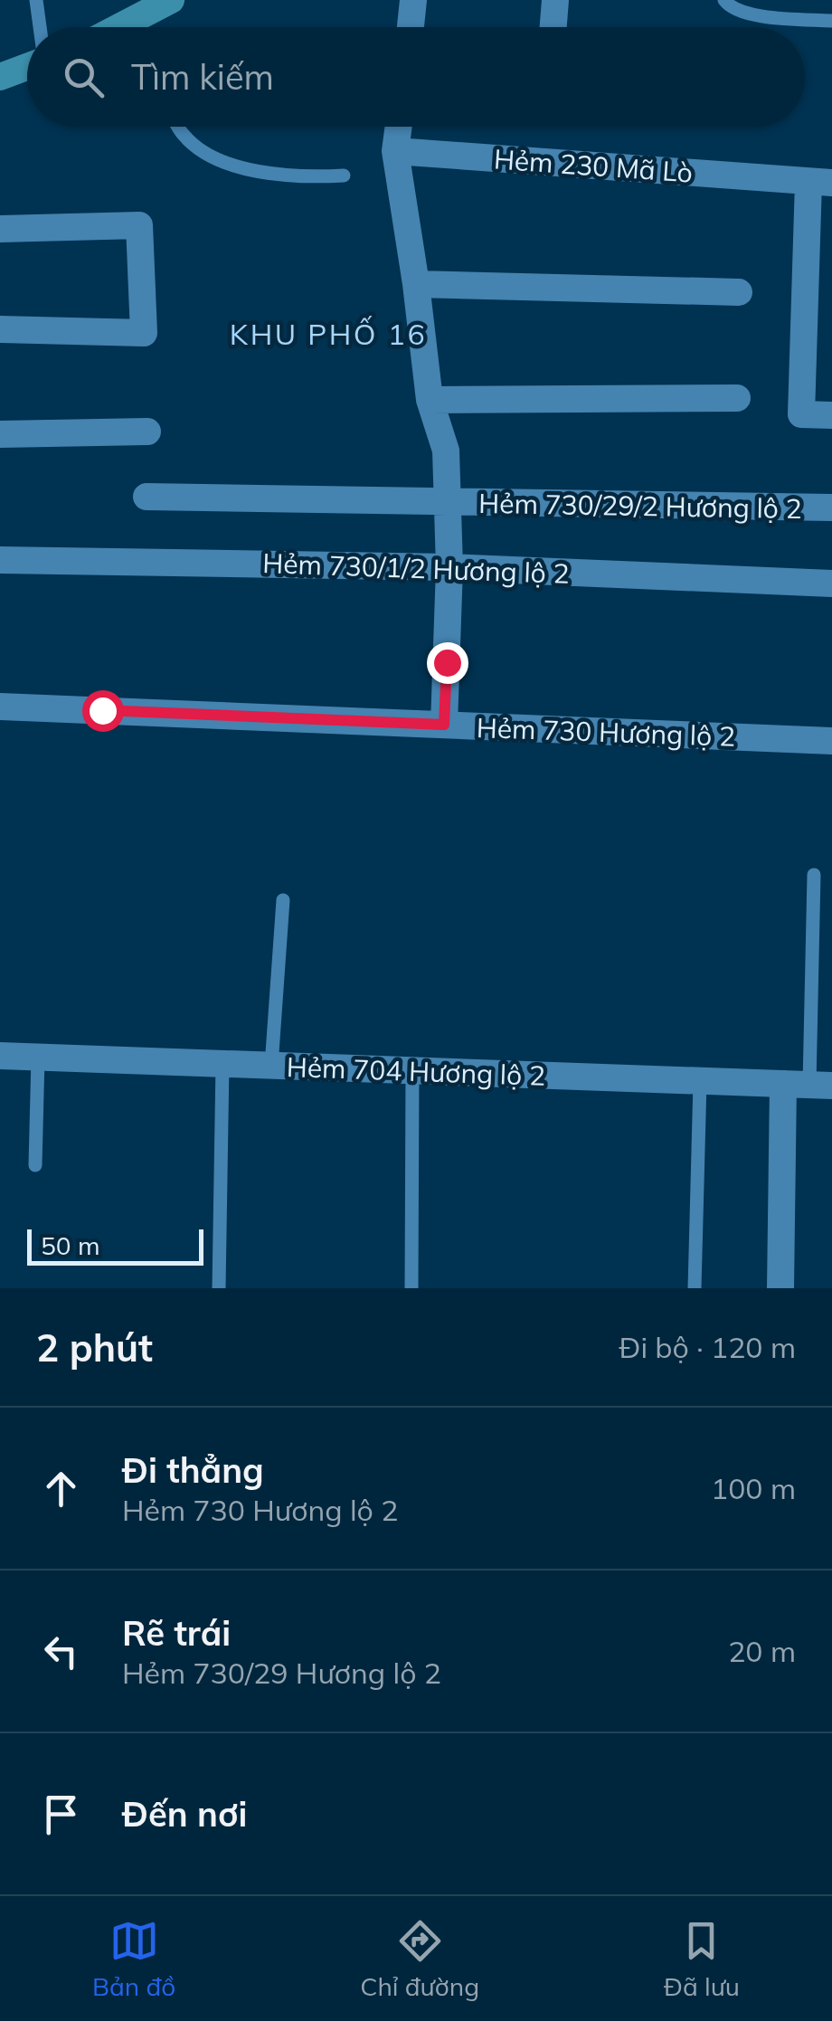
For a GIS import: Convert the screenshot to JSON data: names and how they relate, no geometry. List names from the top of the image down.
{
  "streets": {
    "street": [
      "Hẻm 230 Mã Lò",
      "Hẻm 730/29/2 Hương lộ 2",
      "Hẻm 730/1/2 Hương lộ 2",
      "Hẻm 730 Hương lộ 2",
      "Hẻm 704 Hương lộ 2"
    ]
  },
  "districts": ["KHU PHỐ 16"],
  "scale_bar": "50 m",
  "page": {
    "search": "Tìm kiếm",
    "scale": "50 m",
    "heading": ["2 phút", "Đi bộ · 120 m"],
    "list": [
      ["Đi thẳng", "Hẻm 730 Hương lộ 2", "100 m"],
      ["Rẽ trái", "Hẻm 730/29 Hương lộ 2", "20 m"],
      "Đến nơi"
    ],
    "nav": ["Bản đồ", "Chỉ đường", "Đã lưu"]
  }
}
